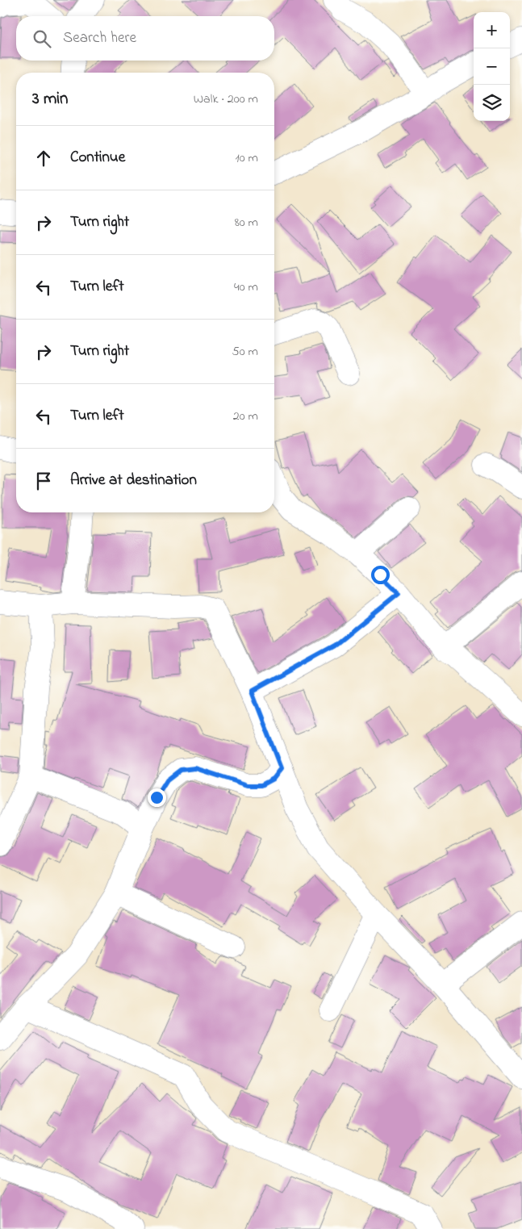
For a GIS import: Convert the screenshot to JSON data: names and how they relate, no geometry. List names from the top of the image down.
{
  "page": {
    "map_buttons": ["+", "−"],
    "search": "Search here",
    "heading": ["3 min", "Walk · 200 m"],
    "list": [
      ["Continue", "10 m"],
      ["Turn right", "80 m"],
      ["Turn left", "40 m"],
      ["Turn right", "50 m"],
      ["Turn left", "20 m"],
      "Arrive at destination"
    ]
  }
}
